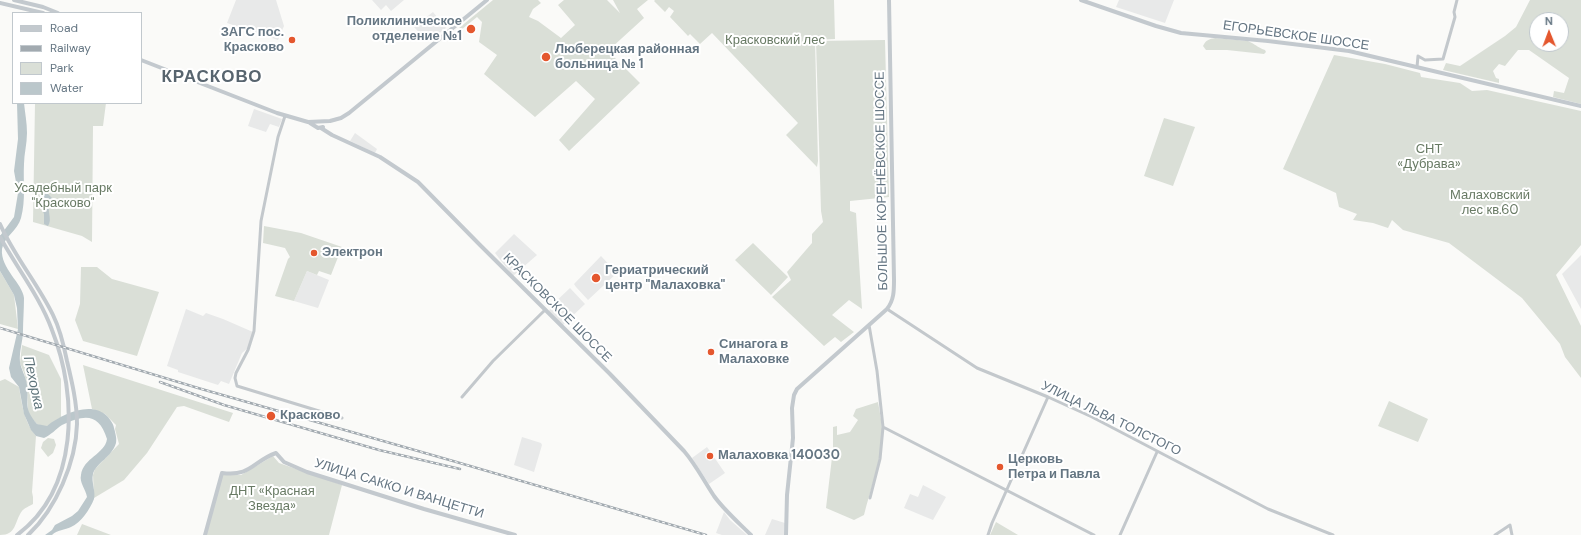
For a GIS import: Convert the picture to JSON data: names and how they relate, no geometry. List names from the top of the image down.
{
  "streets": {
    "main road": [
      "ЕГОРЬЕВСКОЕ ШОССЕ",
      "БОЛЬШОЕ КОРЕНЁВСКОЕ ШОССЕ",
      "КРАСКОВСКОЕ ШОССЕ",
      "УЛИЦА САККО И ВАНЦЕТТИ"
    ],
    "street": ["УЛИЦА ЛЬВА ТОЛСТОГО"]
  },
  "crossings": [
    ["БОЛЬШОЕ КОРЕНЁВСКОЕ ШОССЕ", "УЛИЦА ЛЬВА ТОЛСТОГО"]
  ],
  "districts": ["КРАСКОВО"],
  "water": ["Пехорка"],
  "parks": [
    "Красковский лес",
    "СНТ «Дубрава»",
    "Усадебный парк \"Красково\"",
    "Малаховский лес кв.60",
    "ДНТ «Красная Звезда»"
  ],
  "places": [
    "Поликлиническое отделение №1",
    "ЗАГС пос. Красково",
    "Люберецкая районная больница № 1",
    "Электрон",
    "Гериатрический центр \"Малаховка\"",
    "Синагога в Малаховке",
    "Красково",
    "Малаховка 140030",
    "Церковь Петра и Павла"
  ],
  "legend": [
    "Road",
    "Railway",
    "Park",
    "Water"
  ],
  "north": "top"
}
